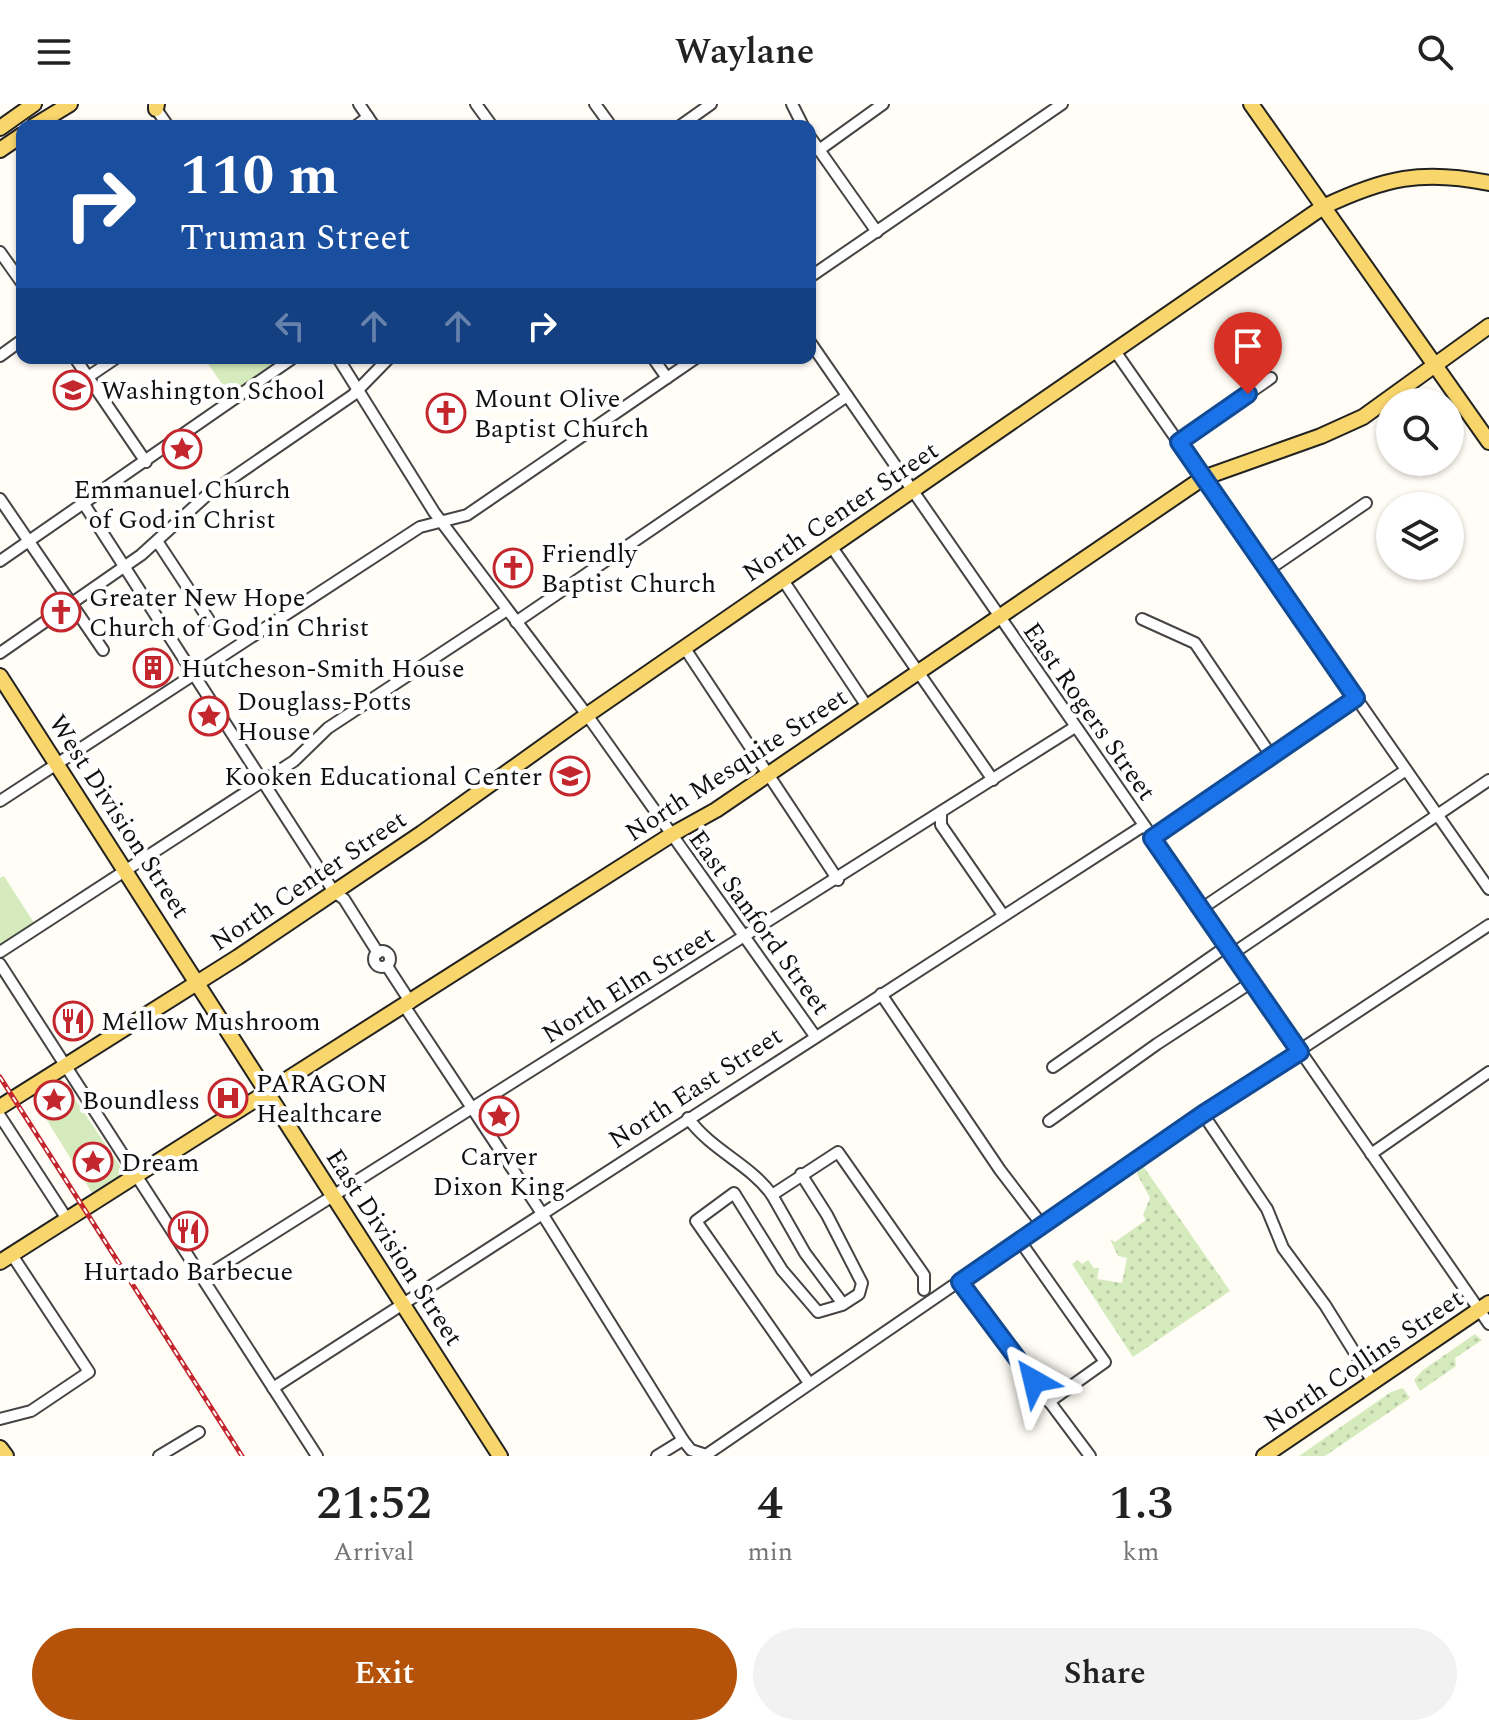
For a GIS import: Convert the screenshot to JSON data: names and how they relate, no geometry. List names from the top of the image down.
{
  "streets": {
    "main road": [
      "North Center Street",
      "North Mesquite Street",
      "West Division Street",
      "East Division Street",
      "North Collins Street"
    ],
    "street": [
      "East Rogers Street",
      "East Sanford Street",
      "North Elm Street",
      "North East Street"
    ]
  },
  "crossings": [
    ["North Center Street", "East Rogers Street"],
    ["North Center Street", "West Division Street"],
    ["North Center Street", "East Sanford Street"],
    ["North Center Street", "East Division Street"],
    ["East Rogers Street", "North Mesquite Street"],
    ["East Rogers Street", "North Elm Street"],
    ["East Rogers Street", "North East Street"],
    ["East Rogers Street", "North Collins Street"],
    ["North Mesquite Street", "East Sanford Street"],
    ["North Mesquite Street", "East Division Street"],
    ["West Division Street", "East Division Street"],
    ["East Sanford Street", "North Elm Street"],
    ["East Sanford Street", "North East Street"],
    ["North Elm Street", "East Division Street"],
    ["North East Street", "East Division Street"]
  ],
  "places": {
    "school or university": ["Washington School", "Kooken Educational Center"],
    "church": ["Mount Olive Baptist Church", "Friendly Baptist Church", "Greater New Hope Church of God in Christ"],
    "place": [
      "Emmanuel Church of God in Christ",
      "Douglass-Potts House",
      "Boundless",
      "Carver Dixon King",
      "Dream"
    ],
    "building": ["Hutcheson-Smith House"],
    "restaurant": ["Mellow Mushroom", "Hurtado Barbecue"],
    "hospital": ["PARAGON Healthcare"]
  },
  "page": {
    "header": "Waylane",
    "turn": ["110 m", "Truman Street"],
    "eta": [
      "21:52",
      "Arrival",
      "4",
      "min",
      "1.3",
      "km"
    ],
    "buttons": ["Exit", "Share"]
  }
}
